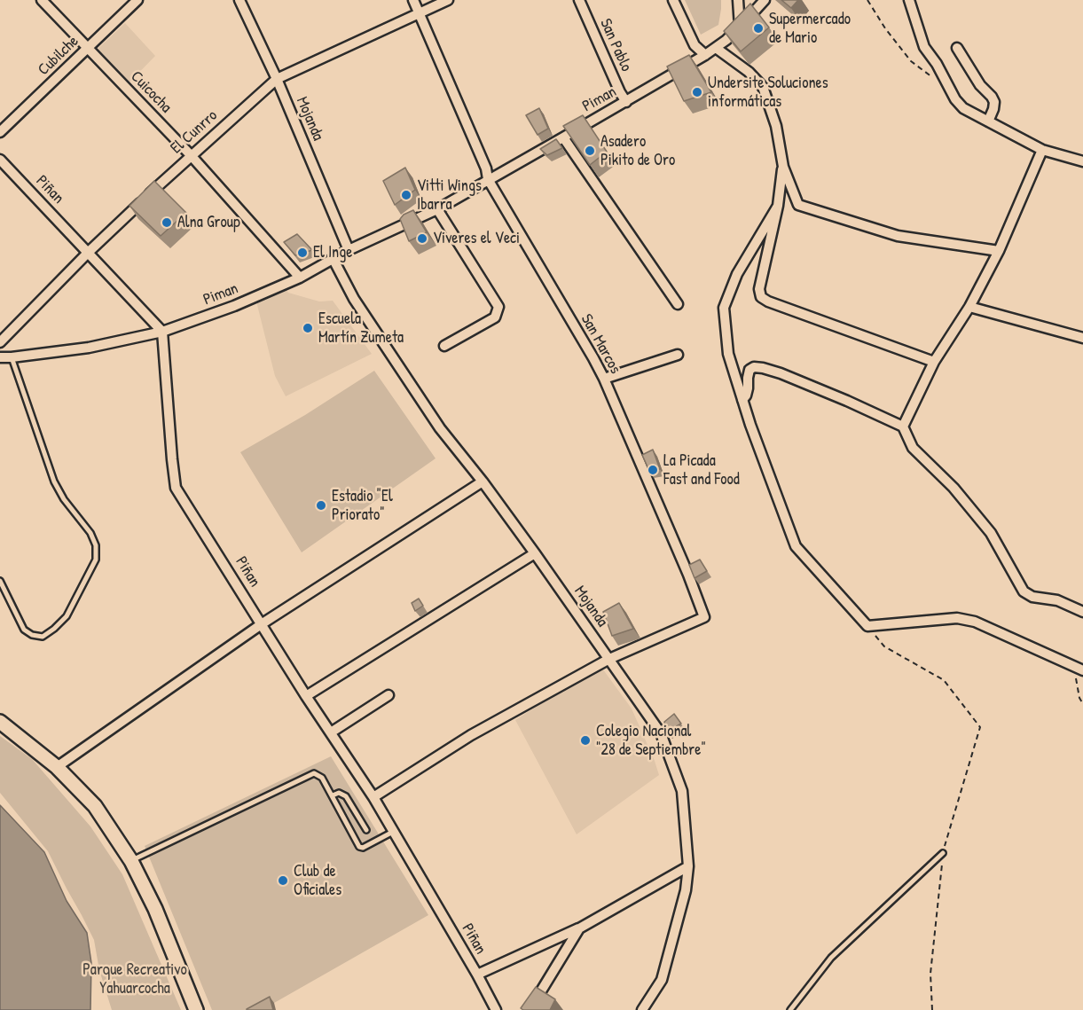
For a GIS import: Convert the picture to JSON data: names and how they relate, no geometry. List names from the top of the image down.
{
  "streets": {
    "street": [
      "San Pablo",
      "Cubilche",
      "Cuicocha",
      "Piman",
      "Mojanda",
      "El Cunrro",
      "Piñan",
      "San Marcos"
    ]
  },
  "crossings": [
    ["San Pablo", "Piman"],
    ["Cubilche", "Cuicocha"],
    ["Cuicocha", "Piman"],
    ["Cuicocha", "El Cunrro"],
    ["Piman", "Mojanda"],
    ["Piman", "Piñan"],
    ["Piman", "San Marcos"],
    ["Mojanda", "El Cunrro"],
    ["Mojanda", "San Marcos"],
    ["El Cunrro", "Piñan"],
    ["El Cunrro", "San Marcos"]
  ],
  "parks": ["Parque Recreativo Yahuarcocha"],
  "places": [
    "Supermercado de Mario",
    "Undersite Soluciones informáticas",
    "Asadero Pikito de Oro",
    "Vitti Wings Ibarra",
    "Alna Group",
    "Viveres el Veci",
    "El Inge",
    "Escuela Martín Zumeta",
    "La Picada Fast and Food",
    "Estadio \"El Priorato\"",
    "Colegio Nacional \"28 de Septiembre\"",
    "Club de Oficiales"
  ]
}
